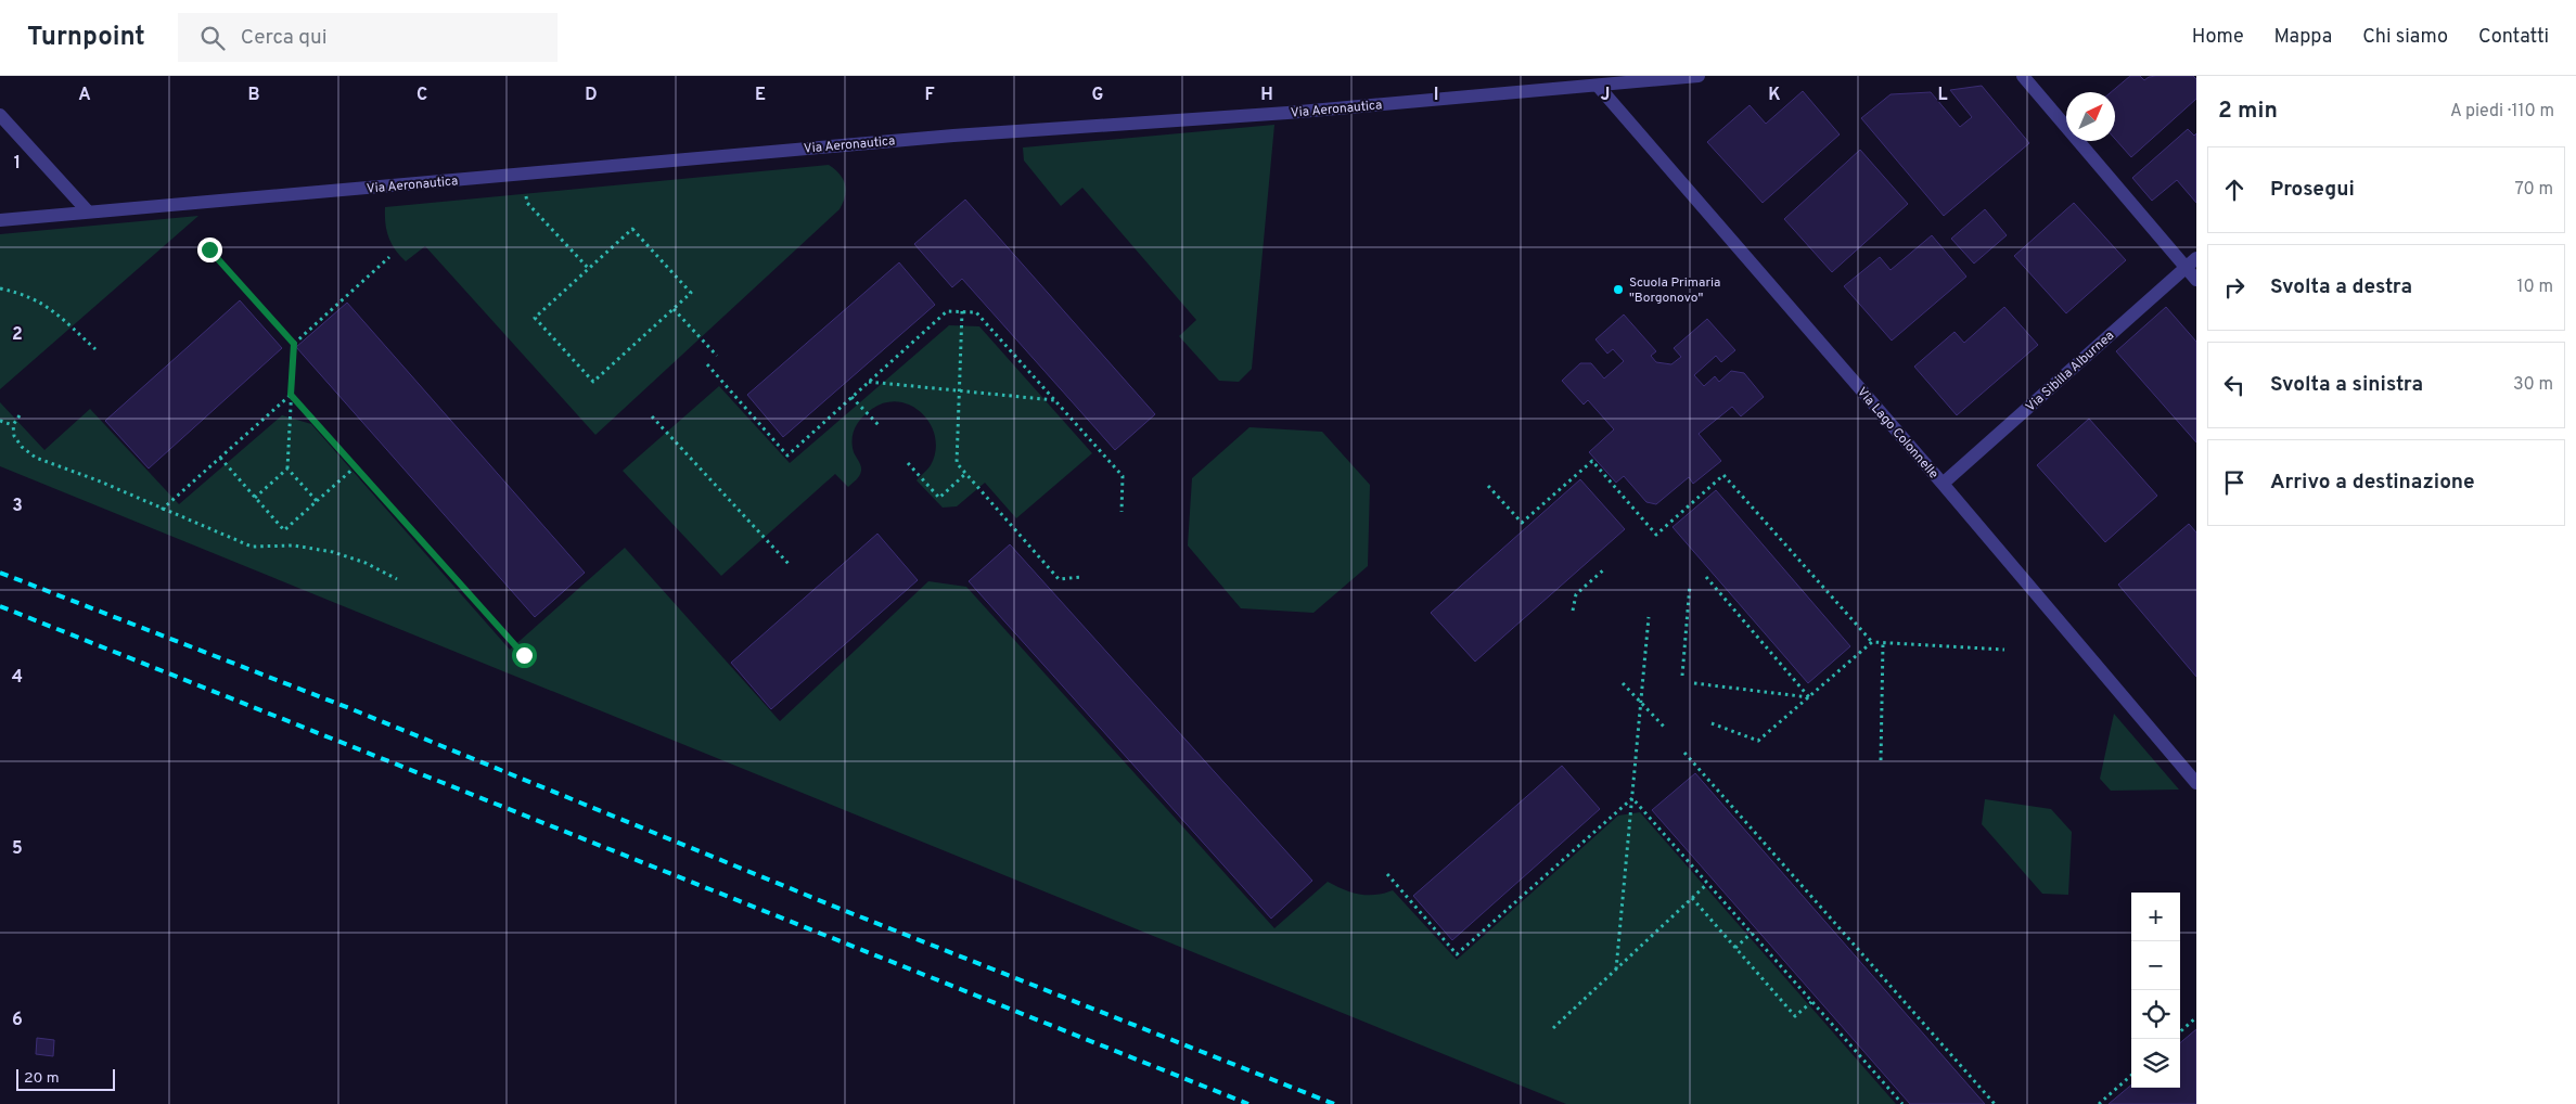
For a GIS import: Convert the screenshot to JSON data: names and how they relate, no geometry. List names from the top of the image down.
{
  "streets": {
    "street": ["Via Aeronautica", "Via Sibilla Alburnea", "Via Lago Colonnelle"]
  },
  "crossings": [
    ["Via Aeronautica", "Via Lago Colonnelle"],
    ["Via Sibilla Alburnea", "Via Lago Colonnelle"]
  ],
  "places": ["Scuola Primaria \"Borgonovo\""],
  "scale_bar": "20 m",
  "north": "top right",
  "page": {
    "header": "Turnpoint",
    "search": "Cerca qui",
    "nav": [
      "Home",
      "Mappa",
      "Chi siamo",
      "Contatti"
    ],
    "heading": ["2 min", "A piedi · 110 m"],
    "list": [
      ["Prosegui", "70 m"],
      ["Svolta a destra", "10 m"],
      ["Svolta a sinistra", "30 m"],
      "Arrivo a destinazione"
    ],
    "map_buttons": ["+", "−"],
    "scale": "20 m"
  },
  "grid": {
    "columns": [
      "A",
      "B",
      "C",
      "D",
      "E",
      "F",
      "G",
      "H",
      "I",
      "J",
      "K",
      "L"
    ],
    "rows": [
      "1",
      "2",
      "3",
      "4",
      "5",
      "6"
    ]
  }
}
